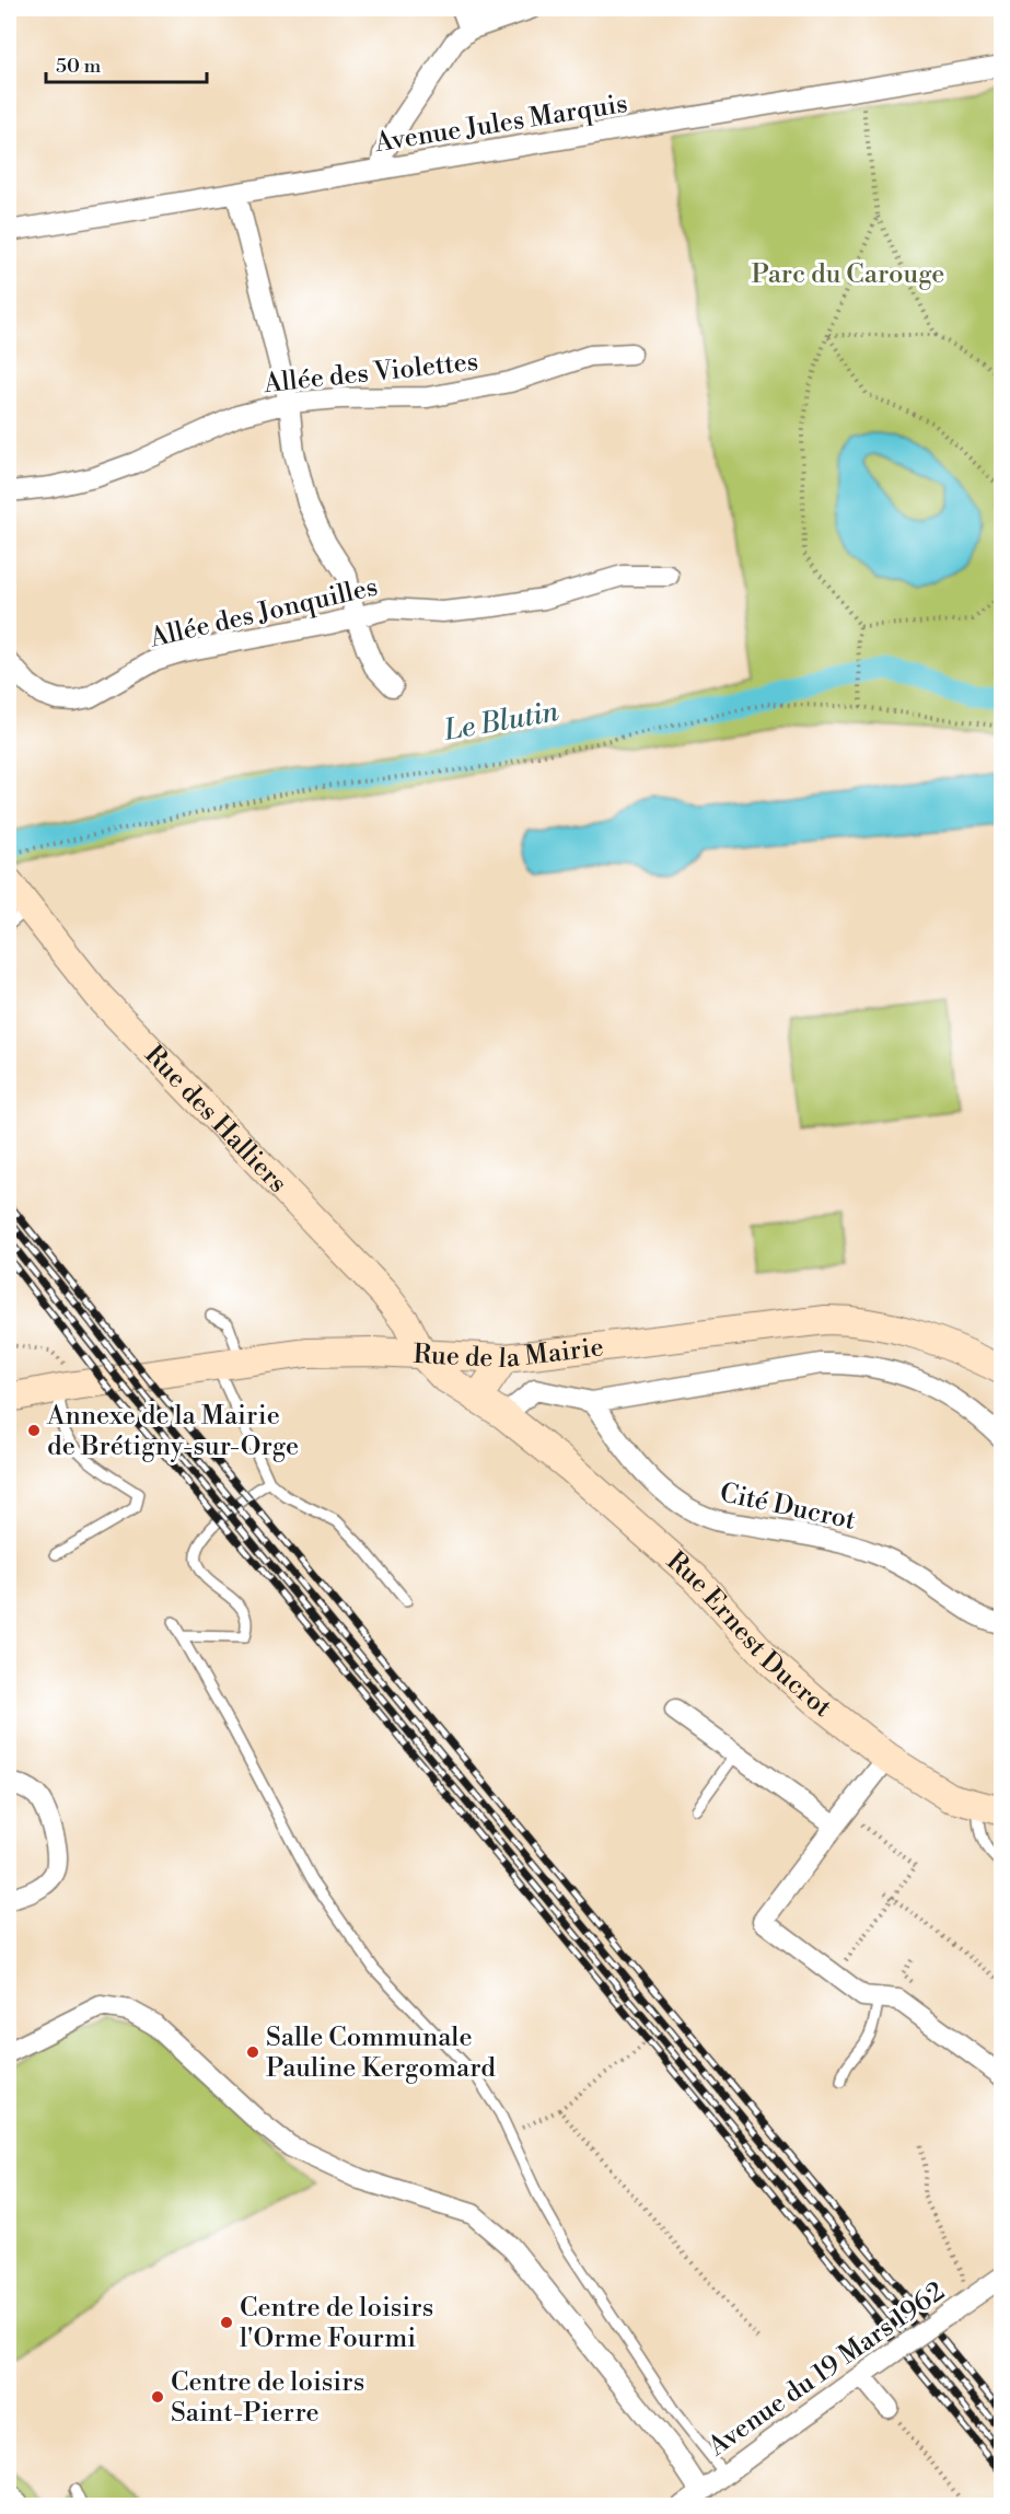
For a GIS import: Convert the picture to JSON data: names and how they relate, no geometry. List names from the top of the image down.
{
  "streets": {
    "main road": ["Rue des Halliers", "Rue de la Mairie", "Rue Ernest Ducrot"],
    "street": [
      "Avenue Jules Marquis",
      "Allée des Violettes",
      "Allée des Jonquilles",
      "Cité Ducrot",
      "Avenue du 19 Mars 1962"
    ]
  },
  "crossings": [
    ["Rue des Halliers", "Rue de la Mairie"],
    ["Rue des Halliers", "Rue Ernest Ducrot"]
  ],
  "water": ["Le Blutin"],
  "parks": ["Parc du Carouge"],
  "places": [
    "Annexe de la Mairie de Brétigny-sur-Orge",
    "Salle Communale Pauline Kergomard",
    "Centre de loisirs l'Orme Fourmi",
    "Centre de loisirs Saint-Pierre"
  ],
  "scale_bar": "50 m"
}
